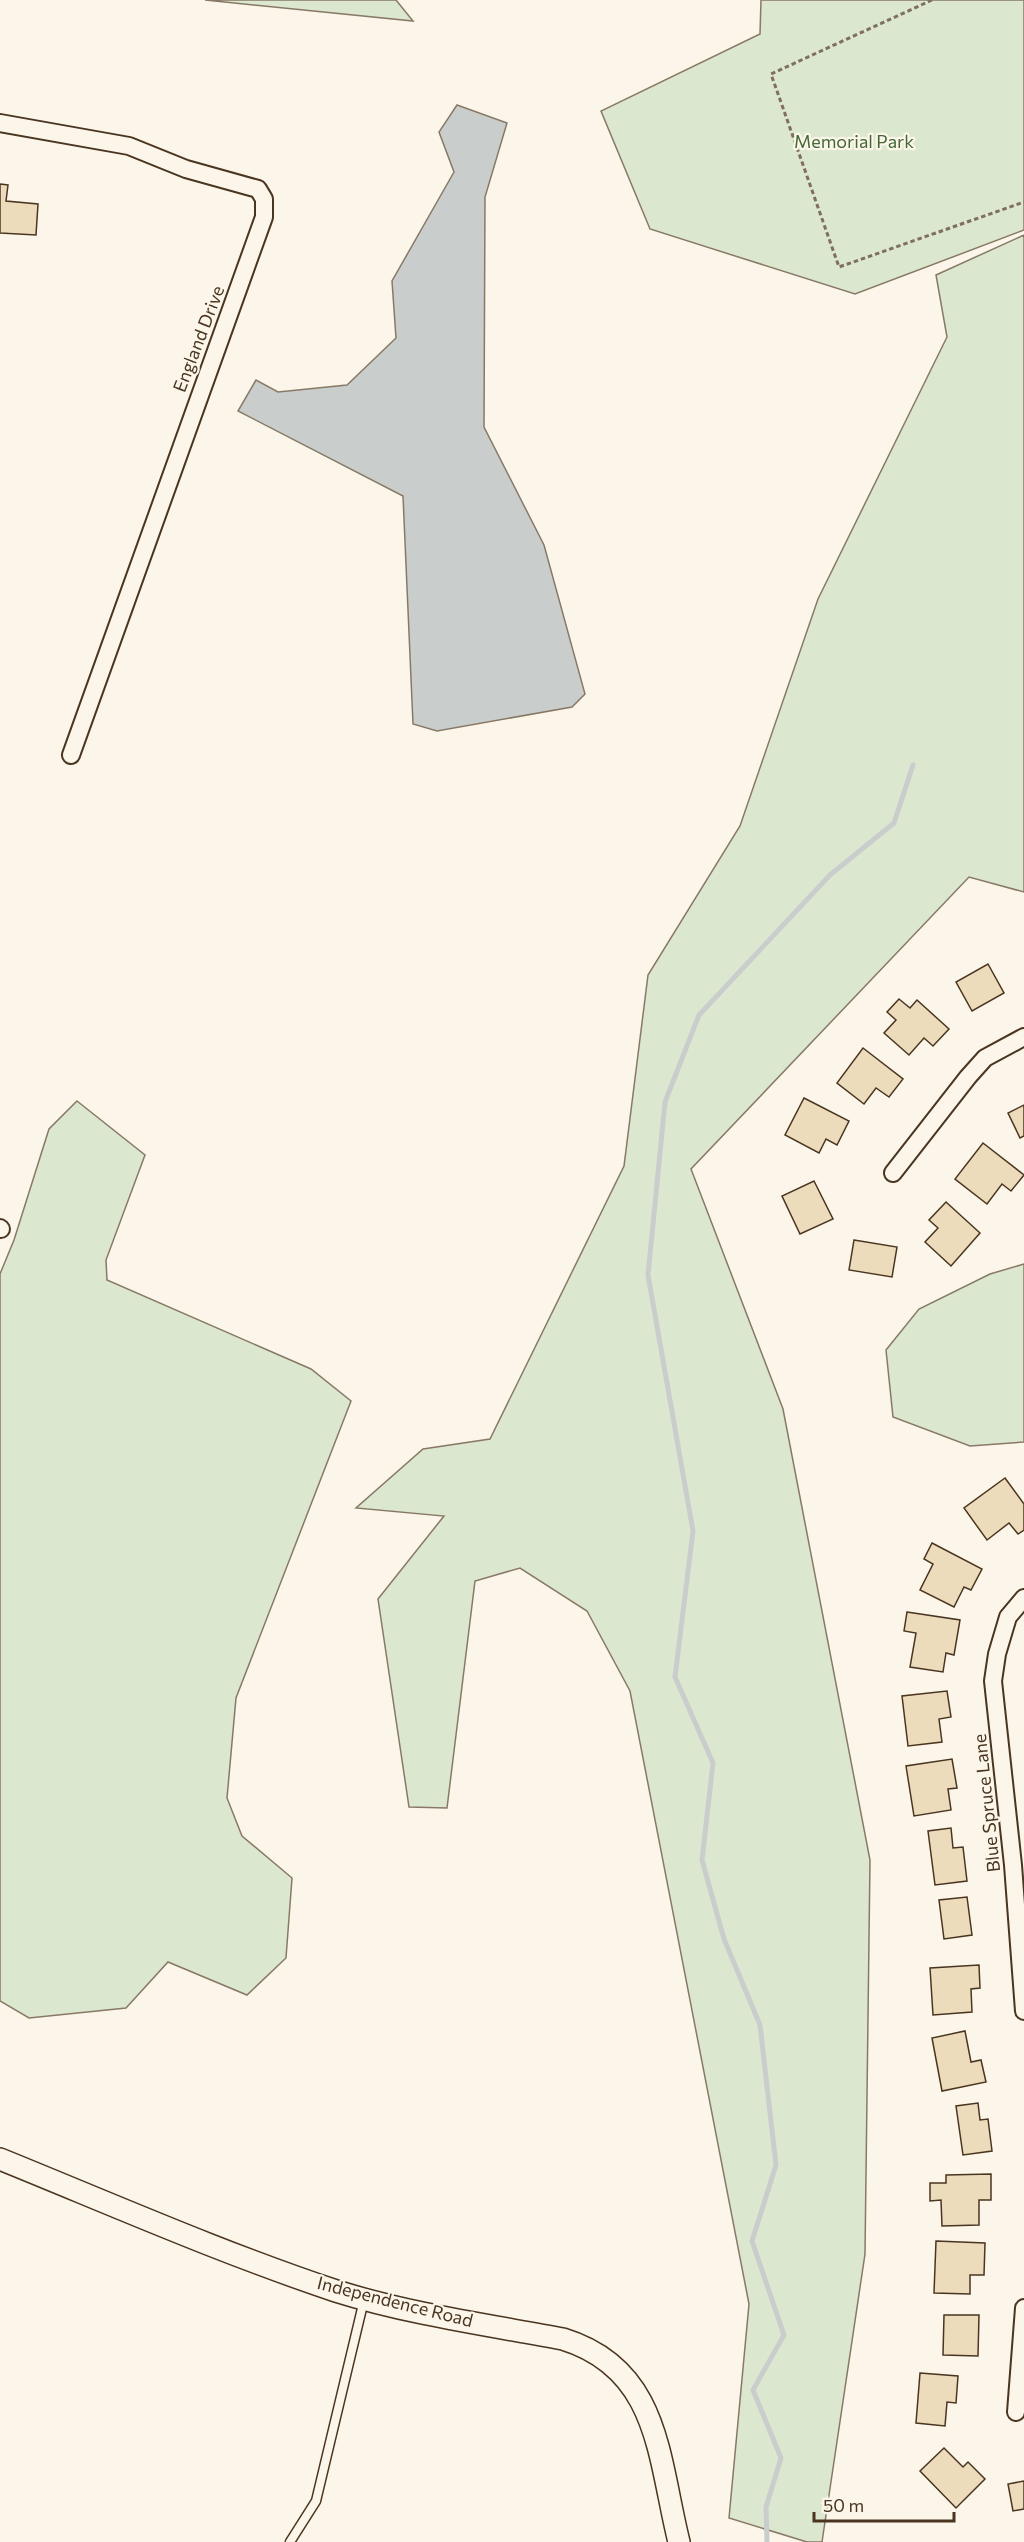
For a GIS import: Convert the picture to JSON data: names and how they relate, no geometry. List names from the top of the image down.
{
  "streets": {
    "street": ["England Drive", "Blue Spruce Lane", "Independence Road"]
  },
  "parks": ["Memorial Park"],
  "scale_bar": "50 m"
}
